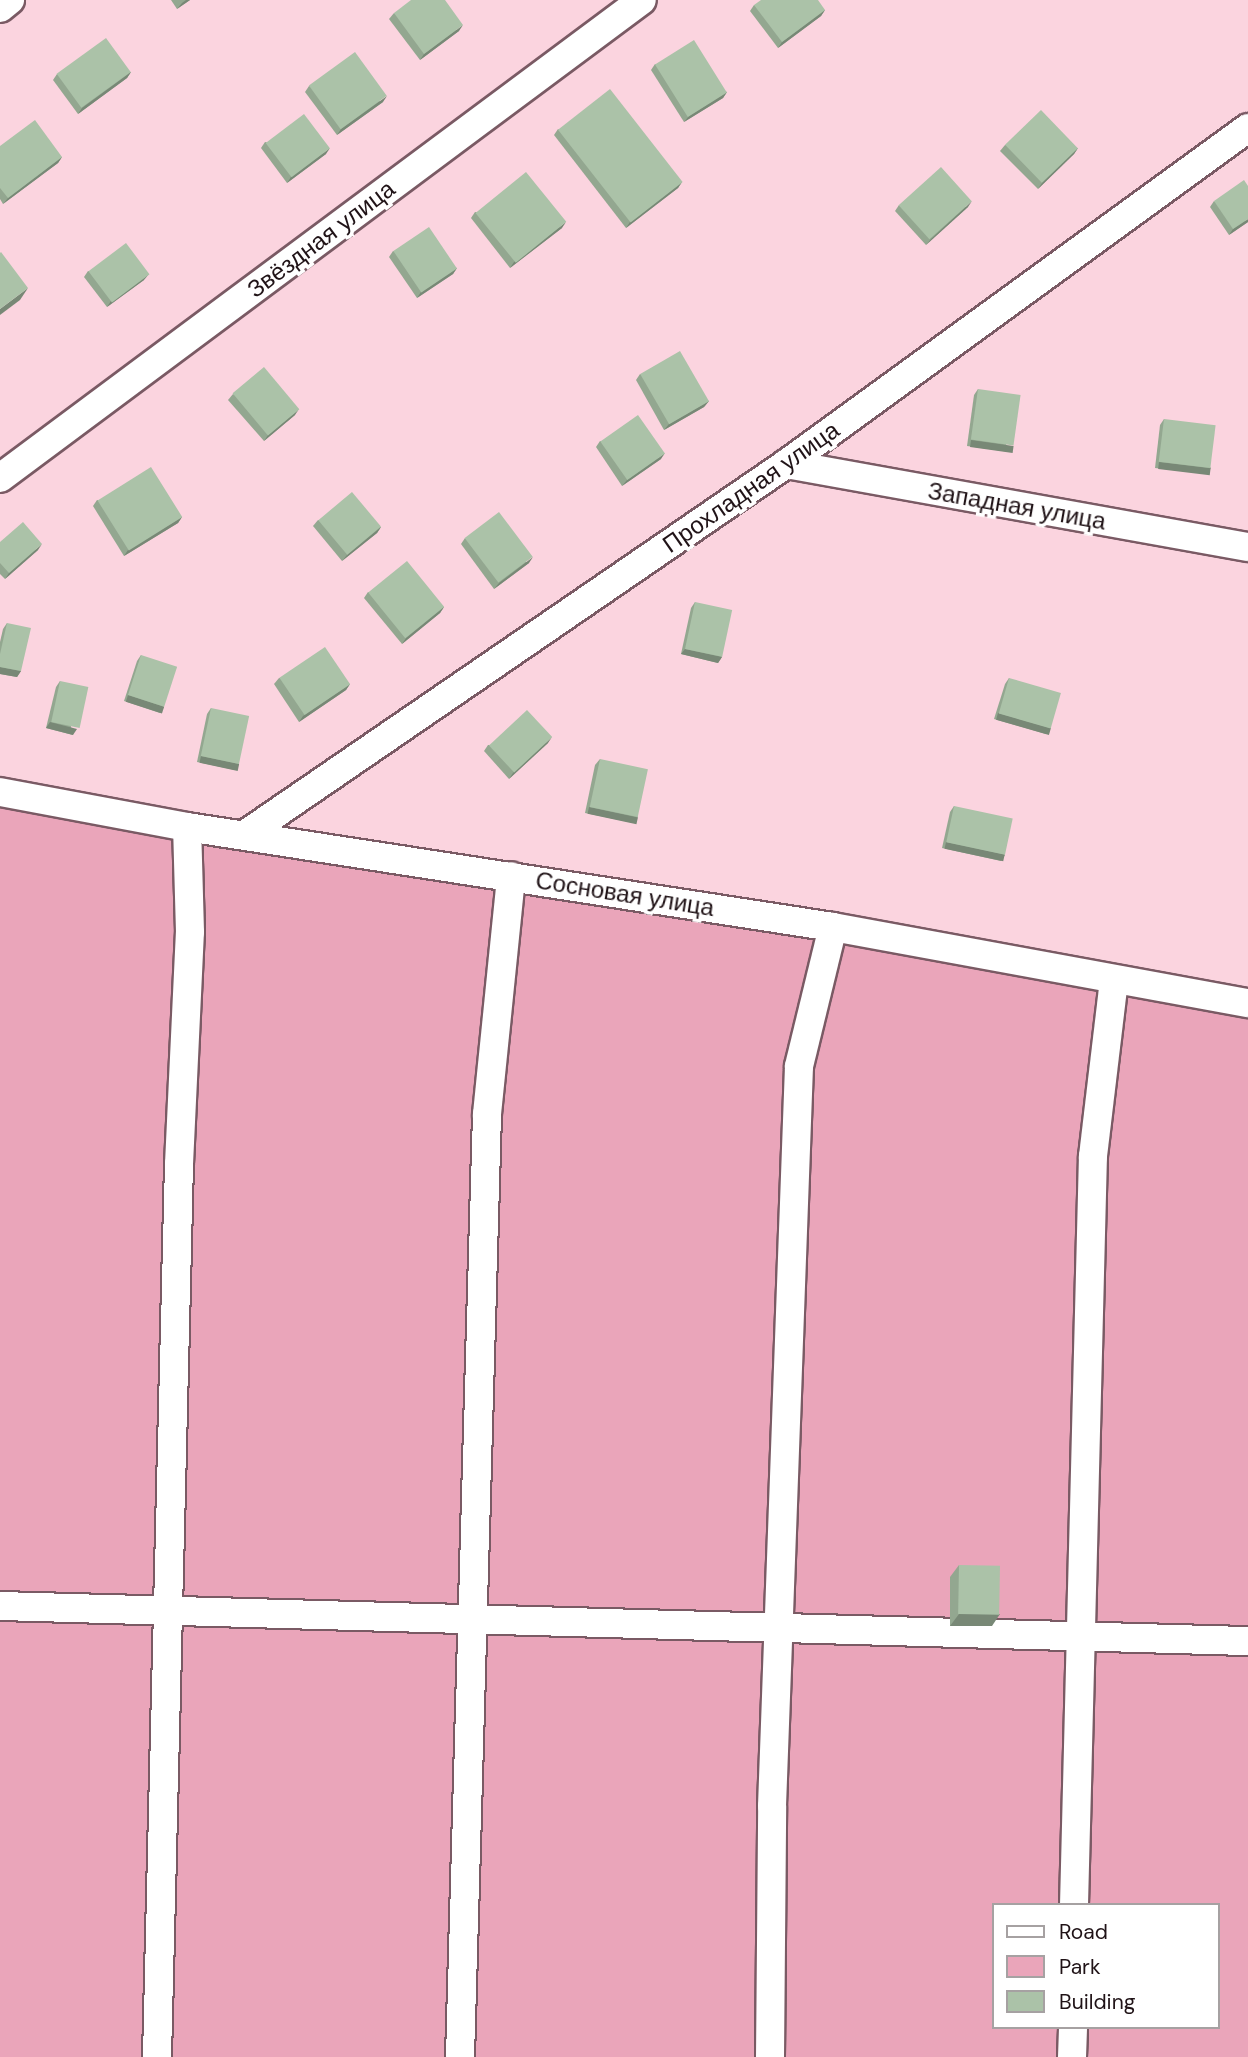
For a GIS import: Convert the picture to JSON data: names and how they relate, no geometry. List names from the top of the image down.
{
  "streets": {
    "street": [
      "Звёздная улица",
      "Прохладная улица",
      "Западная улица",
      "Сосновая улица"
    ]
  },
  "crossings": [
    ["Прохладная улица", "Западная улица"],
    ["Прохладная улица", "Сосновая улица"]
  ],
  "legend": ["Road", "Park", "Building"]
}
